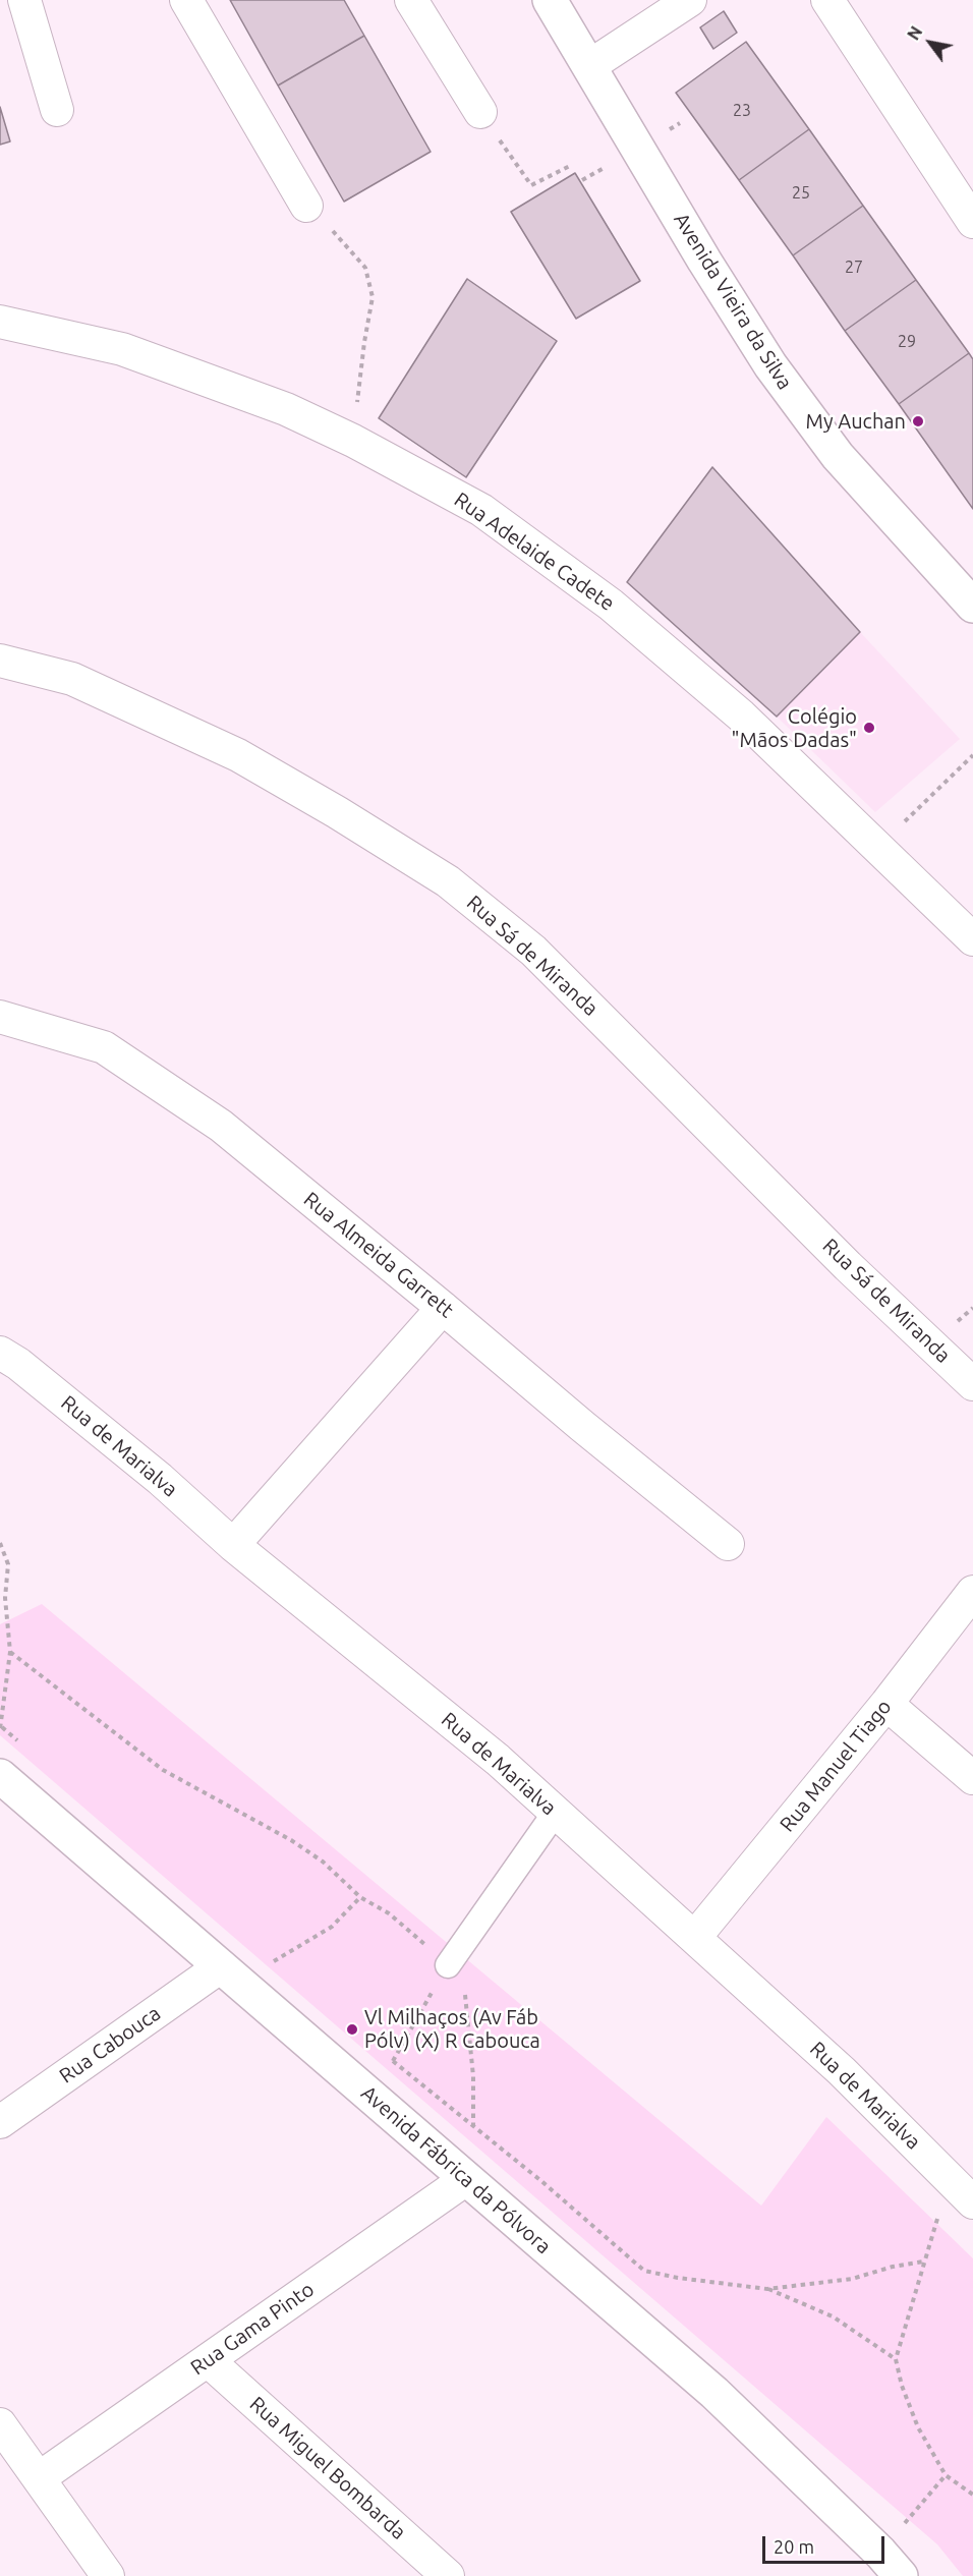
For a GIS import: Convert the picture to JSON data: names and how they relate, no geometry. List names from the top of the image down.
{
  "streets": {
    "street": [
      "Avenida Vieira da Silva",
      "Rua Adelaide Cadete",
      "Rua Sá de Miranda",
      "Rua Almeida Garrett",
      "Rua de Marialva",
      "Rua Manuel Tiago",
      "Rua Cabouca",
      "Avenida Fábrica da Pólvora",
      "Rua Gama Pinto",
      "Rua Miguel Bombarda"
    ]
  },
  "crossings": [
    ["Rua de Marialva", "Rua Manuel Tiago"],
    ["Rua Cabouca", "Avenida Fábrica da Pólvora"],
    ["Avenida Fábrica da Pólvora", "Rua Gama Pinto"],
    ["Rua Gama Pinto", "Rua Miguel Bombarda"]
  ],
  "places": ["My Auchan", "Colégio \"Mãos Dadas\"", "Vl Milhaços (Av Fáb Pólv) (X) R Cabouca"],
  "house_numbers": [
    "23",
    "25",
    "27",
    "29"
  ],
  "scale_bar": "20 m",
  "north": "top left"
}
